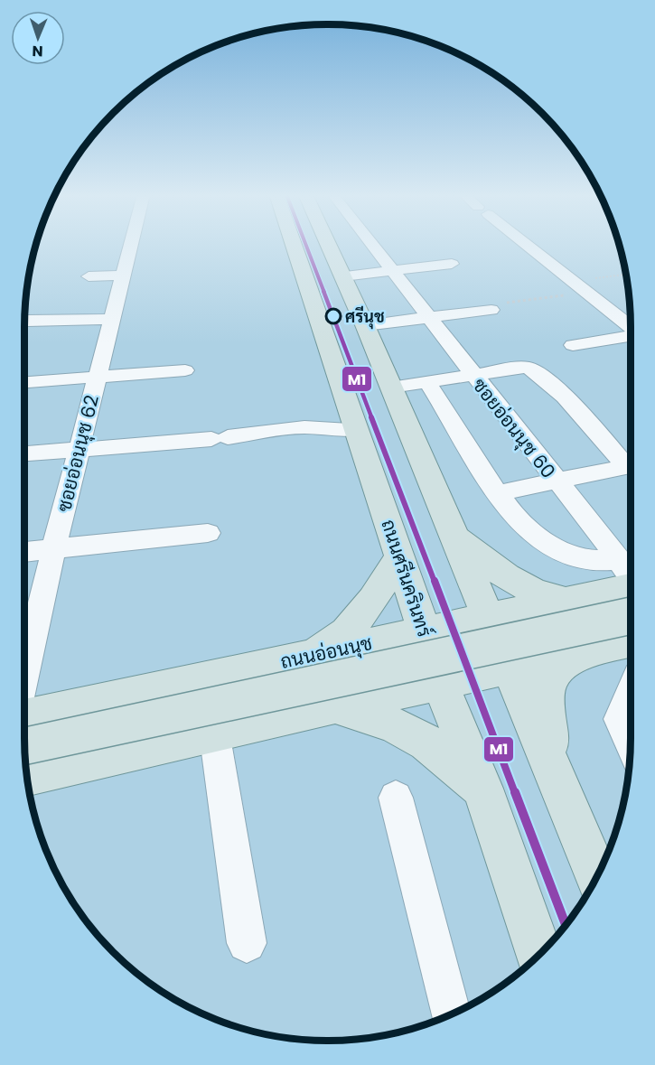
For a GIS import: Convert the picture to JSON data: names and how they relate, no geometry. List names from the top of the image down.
{
  "streets": {
    "main road": ["ถนนศรีนครินทร์", "ถนนอ่อนนุช"],
    "street": ["ซอยอ่อนนุช 60", "ซอยอ่อนนุช 62"]
  },
  "crossings": [
    ["ถนนศรีนครินทร์", "ถนนอ่อนนุช"]
  ],
  "places": ["ศรีนุช"],
  "lines": ["transit line M1"],
  "north": "bottom"
}
